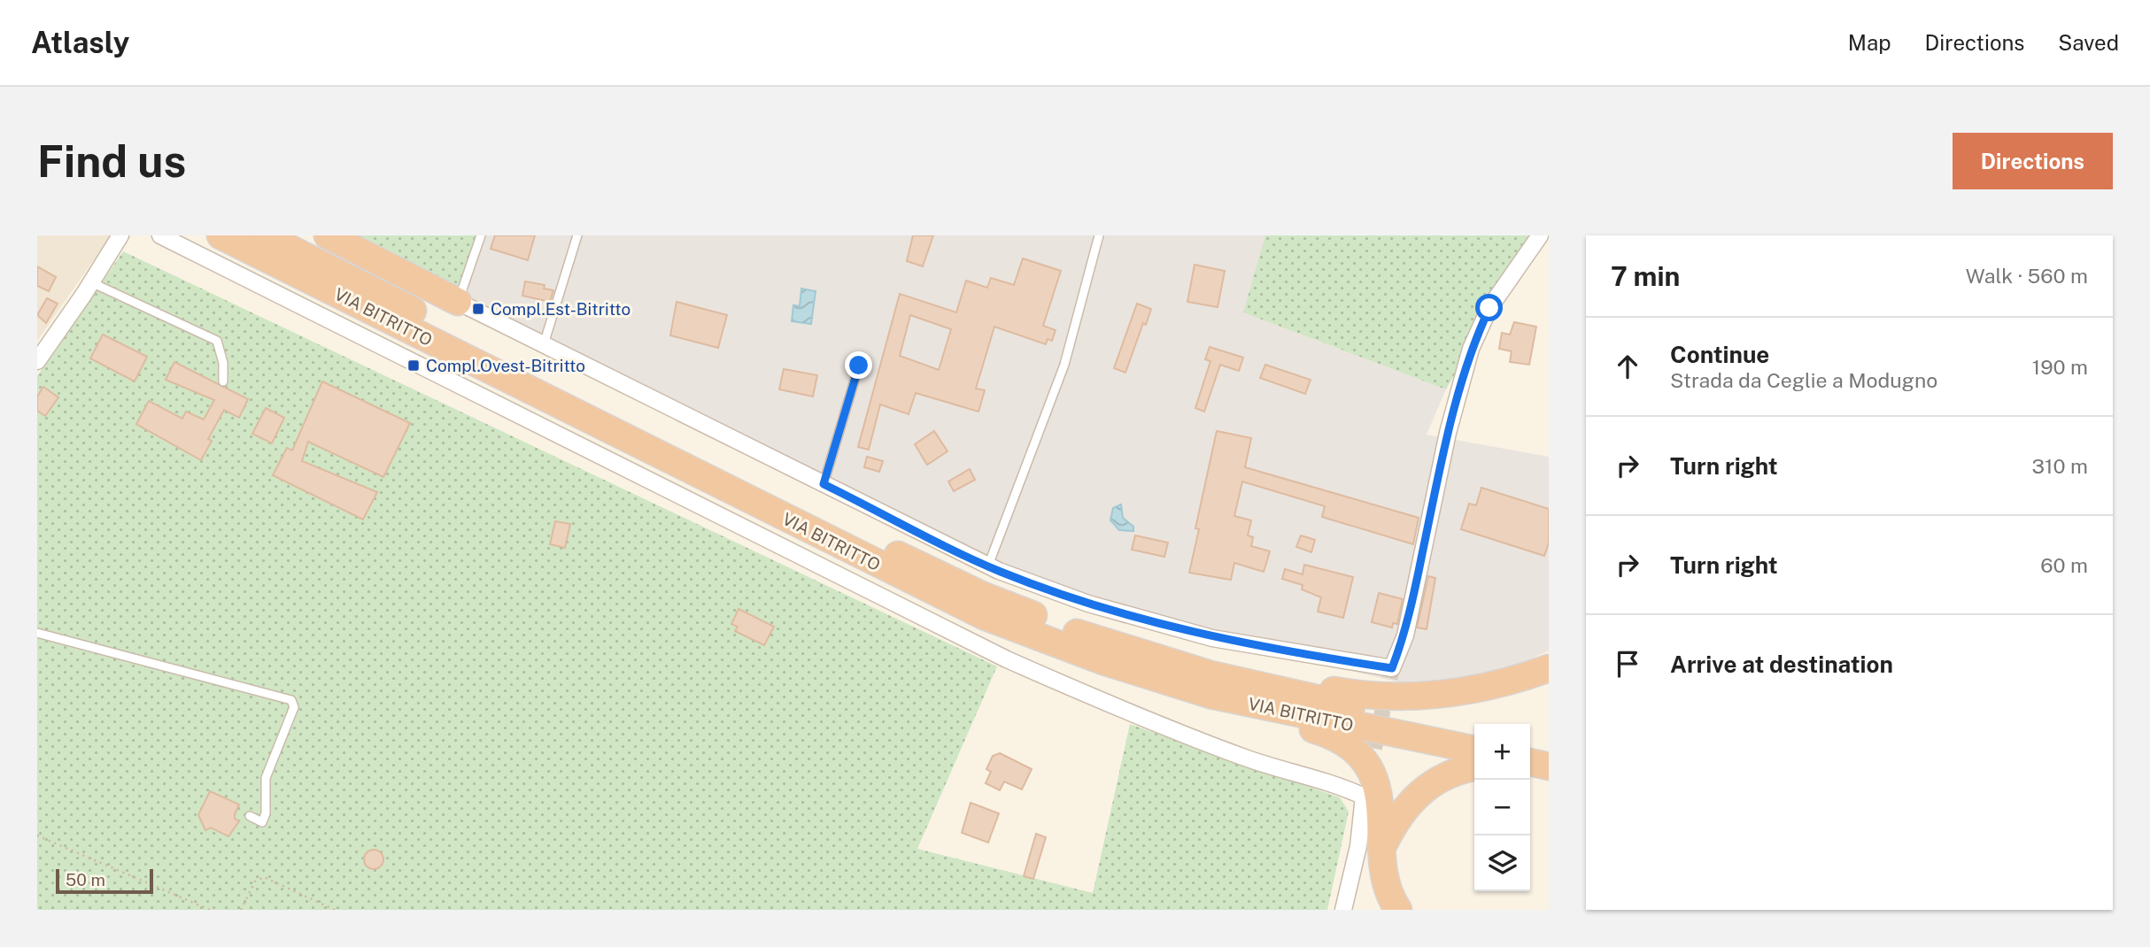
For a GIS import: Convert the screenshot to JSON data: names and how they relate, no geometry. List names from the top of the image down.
{
  "streets": {
    "highway": ["VIA BITRITTO"]
  },
  "places": {
    "transit": ["Compl.Est-Bitritto", "Compl.Ovest-Bitritto"]
  },
  "scale_bar": "50 m",
  "page": {
    "header": "Atlasly",
    "nav": ["Map", "Directions", "Saved"],
    "buttons": "Directions",
    "title": "Find us",
    "heading": ["7 min", "Walk · 560 m"],
    "list": [
      ["Continue", "Strada da Ceglie a Modugno", "190 m"],
      ["Turn right", "310 m"],
      ["Turn right", "60 m"],
      "Arrive at destination"
    ],
    "map_buttons": ["+", "−"],
    "scale": "50 m"
  }
}
